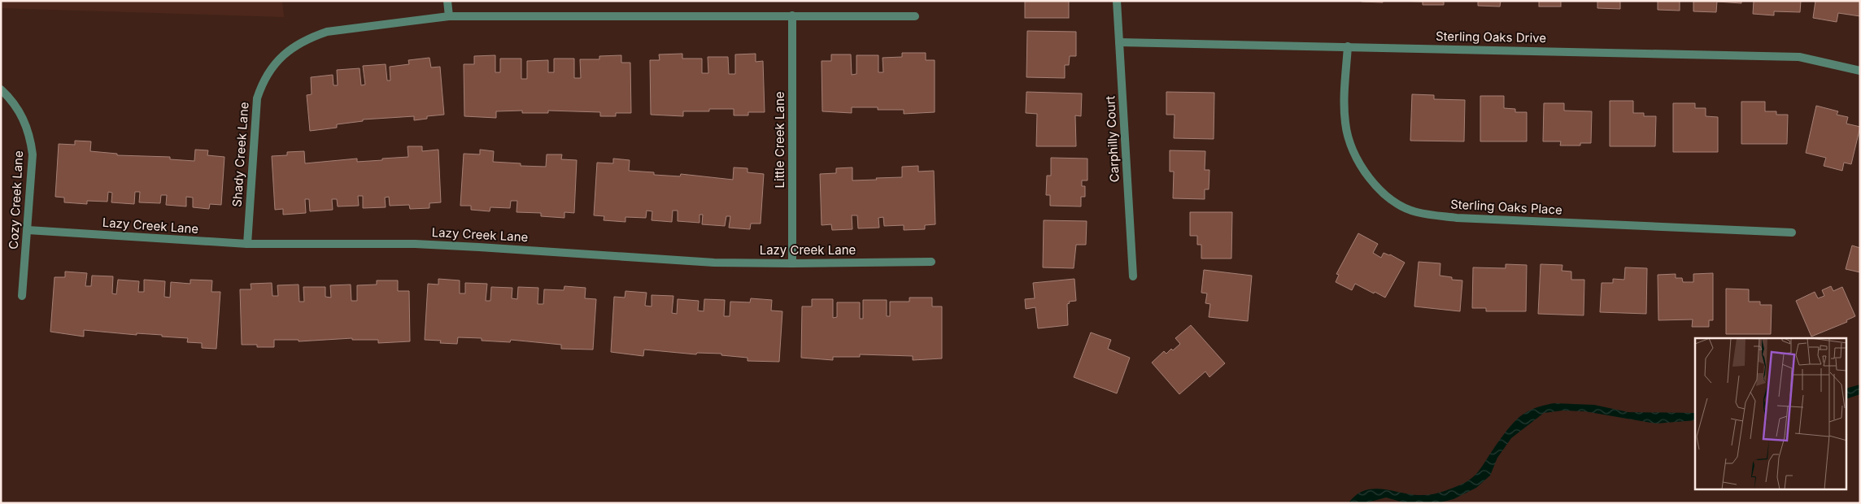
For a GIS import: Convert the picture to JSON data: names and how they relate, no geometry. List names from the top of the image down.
{
  "streets": {
    "street": [
      "Sterling Oaks Drive",
      "Carphilly Court",
      "Little Creek Lane",
      "Shady Creek Lane",
      "Cozy Creek Lane",
      "Sterling Oaks Place",
      "Lazy Creek Lane"
    ]
  },
  "crossings": [
    ["Sterling Oaks Drive", "Carphilly Court"],
    ["Sterling Oaks Drive", "Sterling Oaks Place"],
    ["Little Creek Lane", "Shady Creek Lane"],
    ["Little Creek Lane", "Lazy Creek Lane"],
    ["Shady Creek Lane", "Lazy Creek Lane"],
    ["Cozy Creek Lane", "Lazy Creek Lane"]
  ]
}
